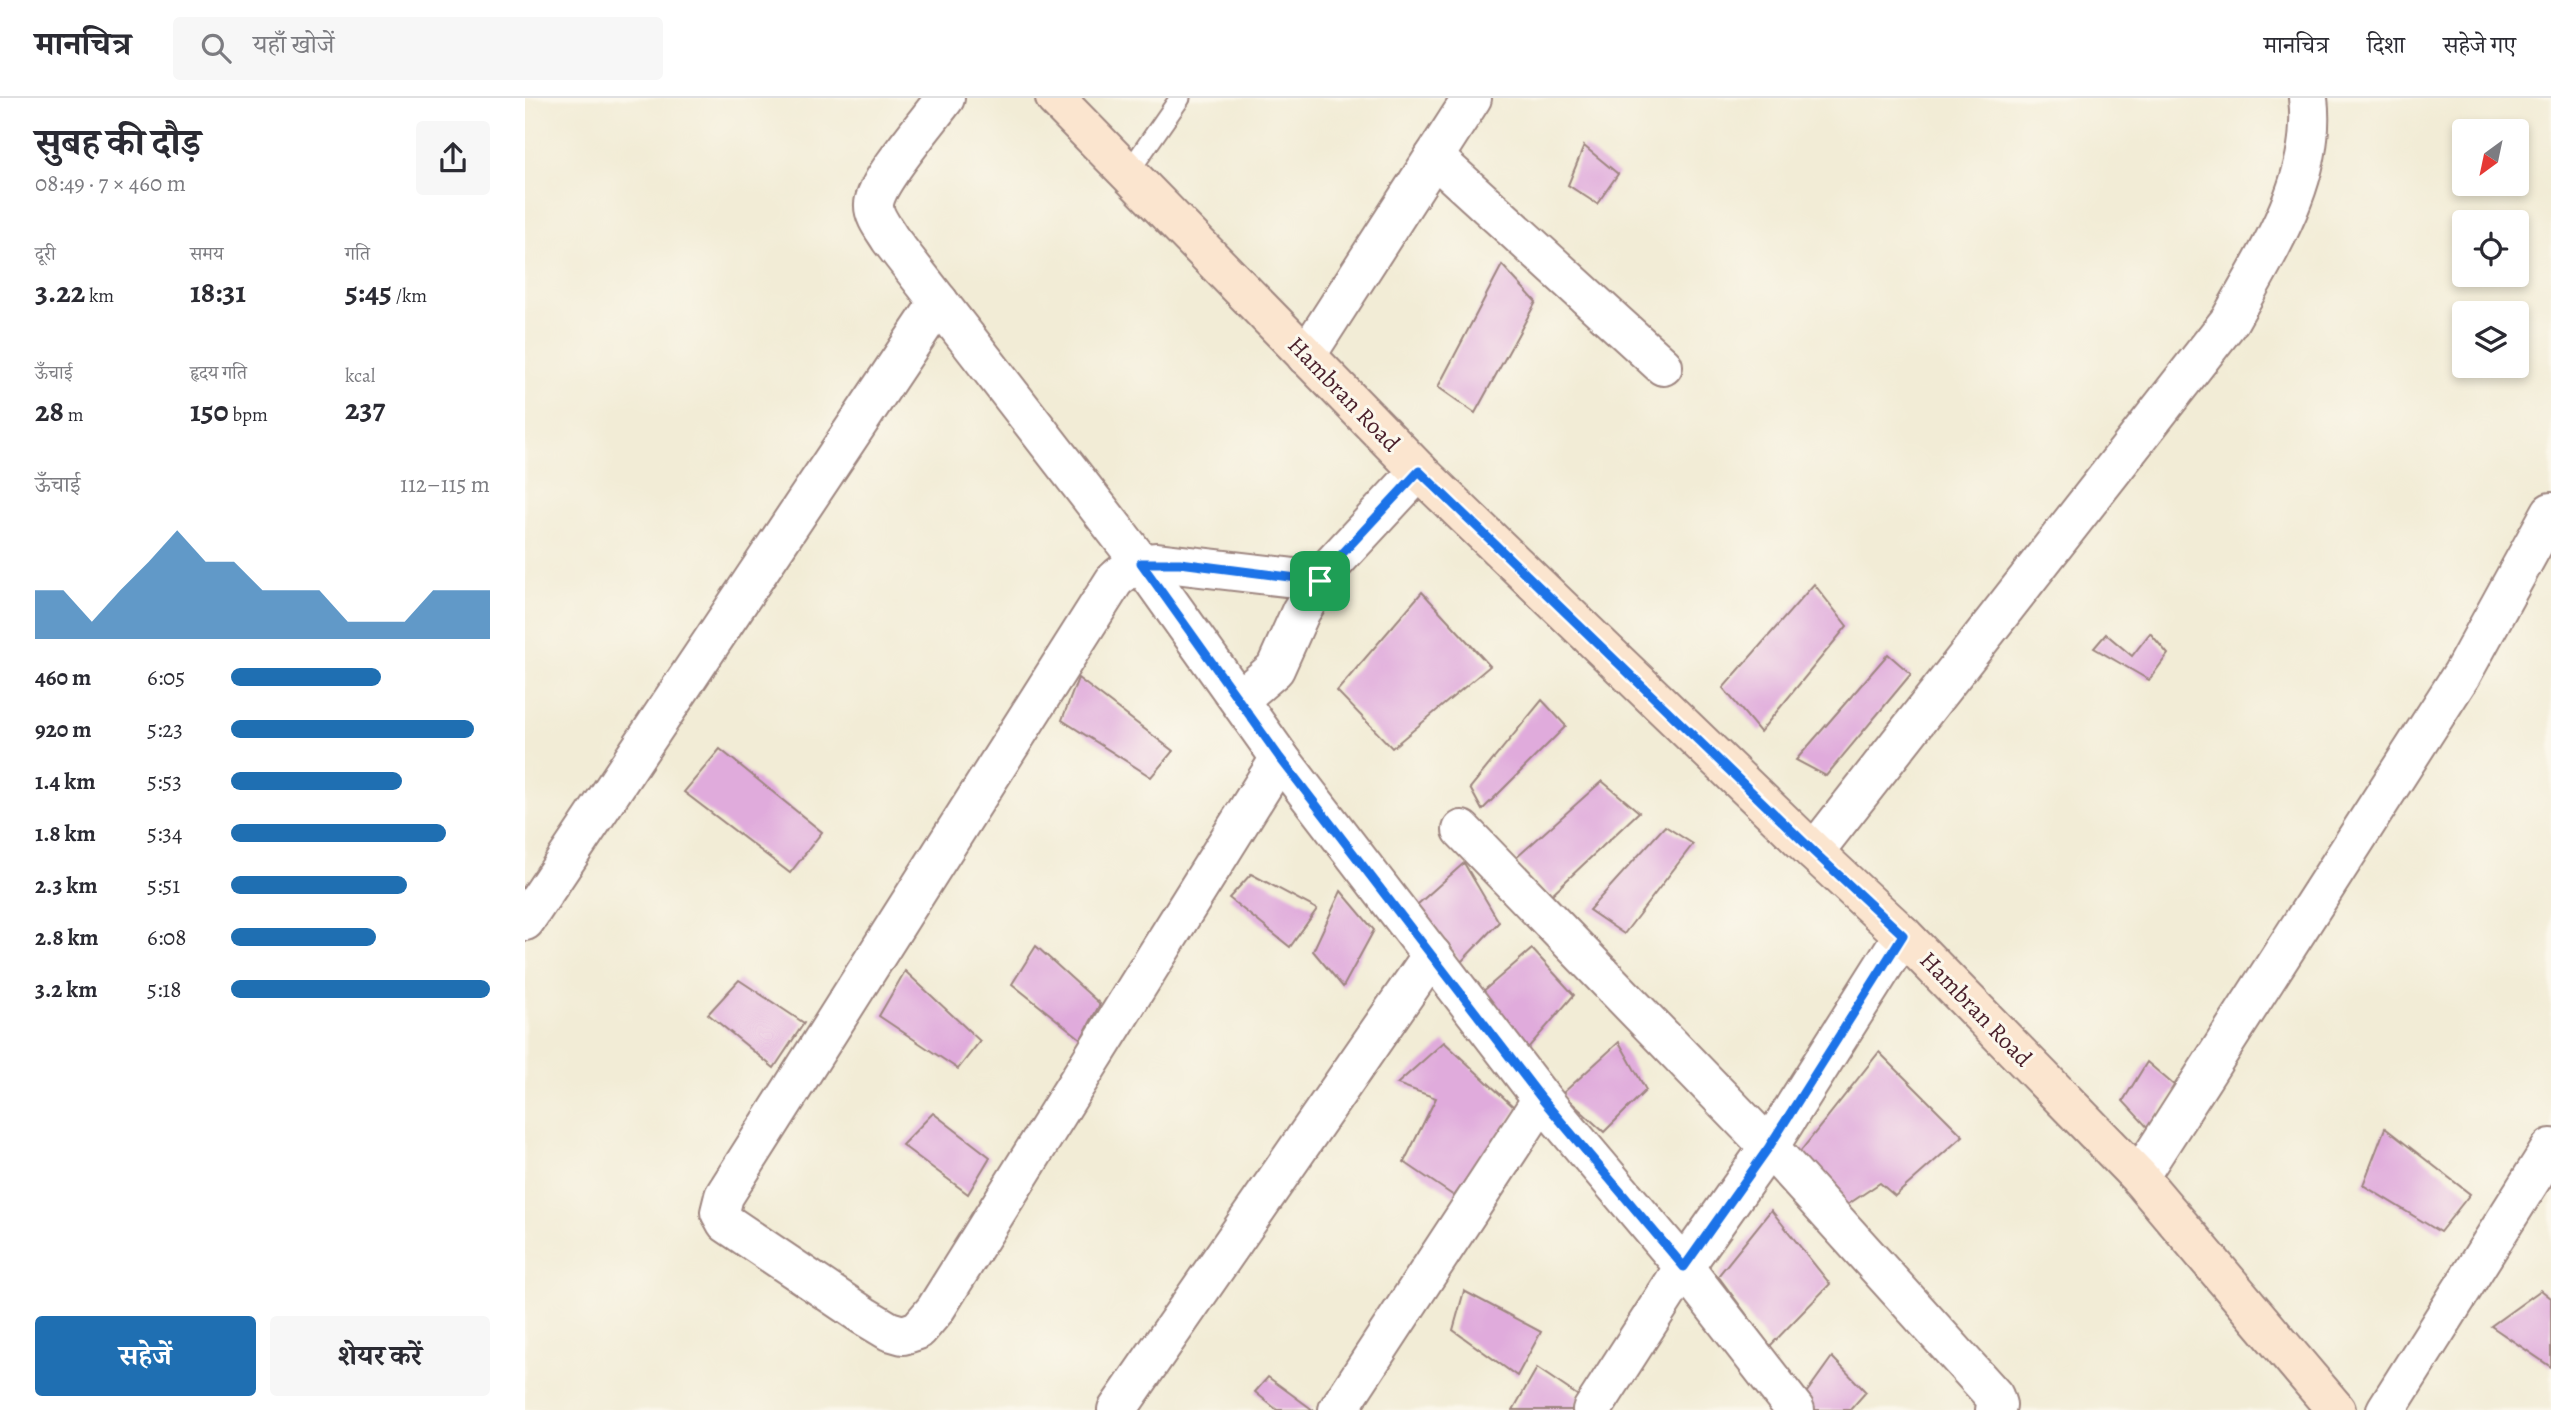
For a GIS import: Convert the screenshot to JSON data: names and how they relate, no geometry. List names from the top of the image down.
{
  "streets": {
    "main road": ["Hambran Road"]
  },
  "north": "bottom left",
  "page": {
    "header": "मानचित्र",
    "search": "यहाँ खोजें",
    "nav": ["मानचित्र", "दिशा", "सहेजे गए"],
    "heading": ["सुबह की दौड़", "08:49 · 7 × 460 m"],
    "stats": [
      ["दूरी", "3.22 km"],
      ["समय", "18:31"],
      ["गति", "5:45 /km"],
      ["ऊँचाई", "28 m"],
      ["हृदय गति", "150 bpm"],
      ["kcal", "237"]
    ],
    "chart": ["ऊँचाई", "112–115 m"],
    "list": [
      {
        "name": "460 m",
        "note": "6:05"
      },
      {
        "name": "920 m",
        "note": "5:23"
      },
      {
        "name": "1.4 km",
        "note": "5:53"
      },
      {
        "name": "1.8 km",
        "note": "5:34"
      },
      {
        "name": "2.3 km",
        "note": "5:51"
      },
      {
        "name": "2.8 km",
        "note": "6:08"
      },
      {
        "name": "3.2 km",
        "note": "5:18"
      }
    ],
    "buttons": ["सहेजें", "शेयर करें"]
  }
}
